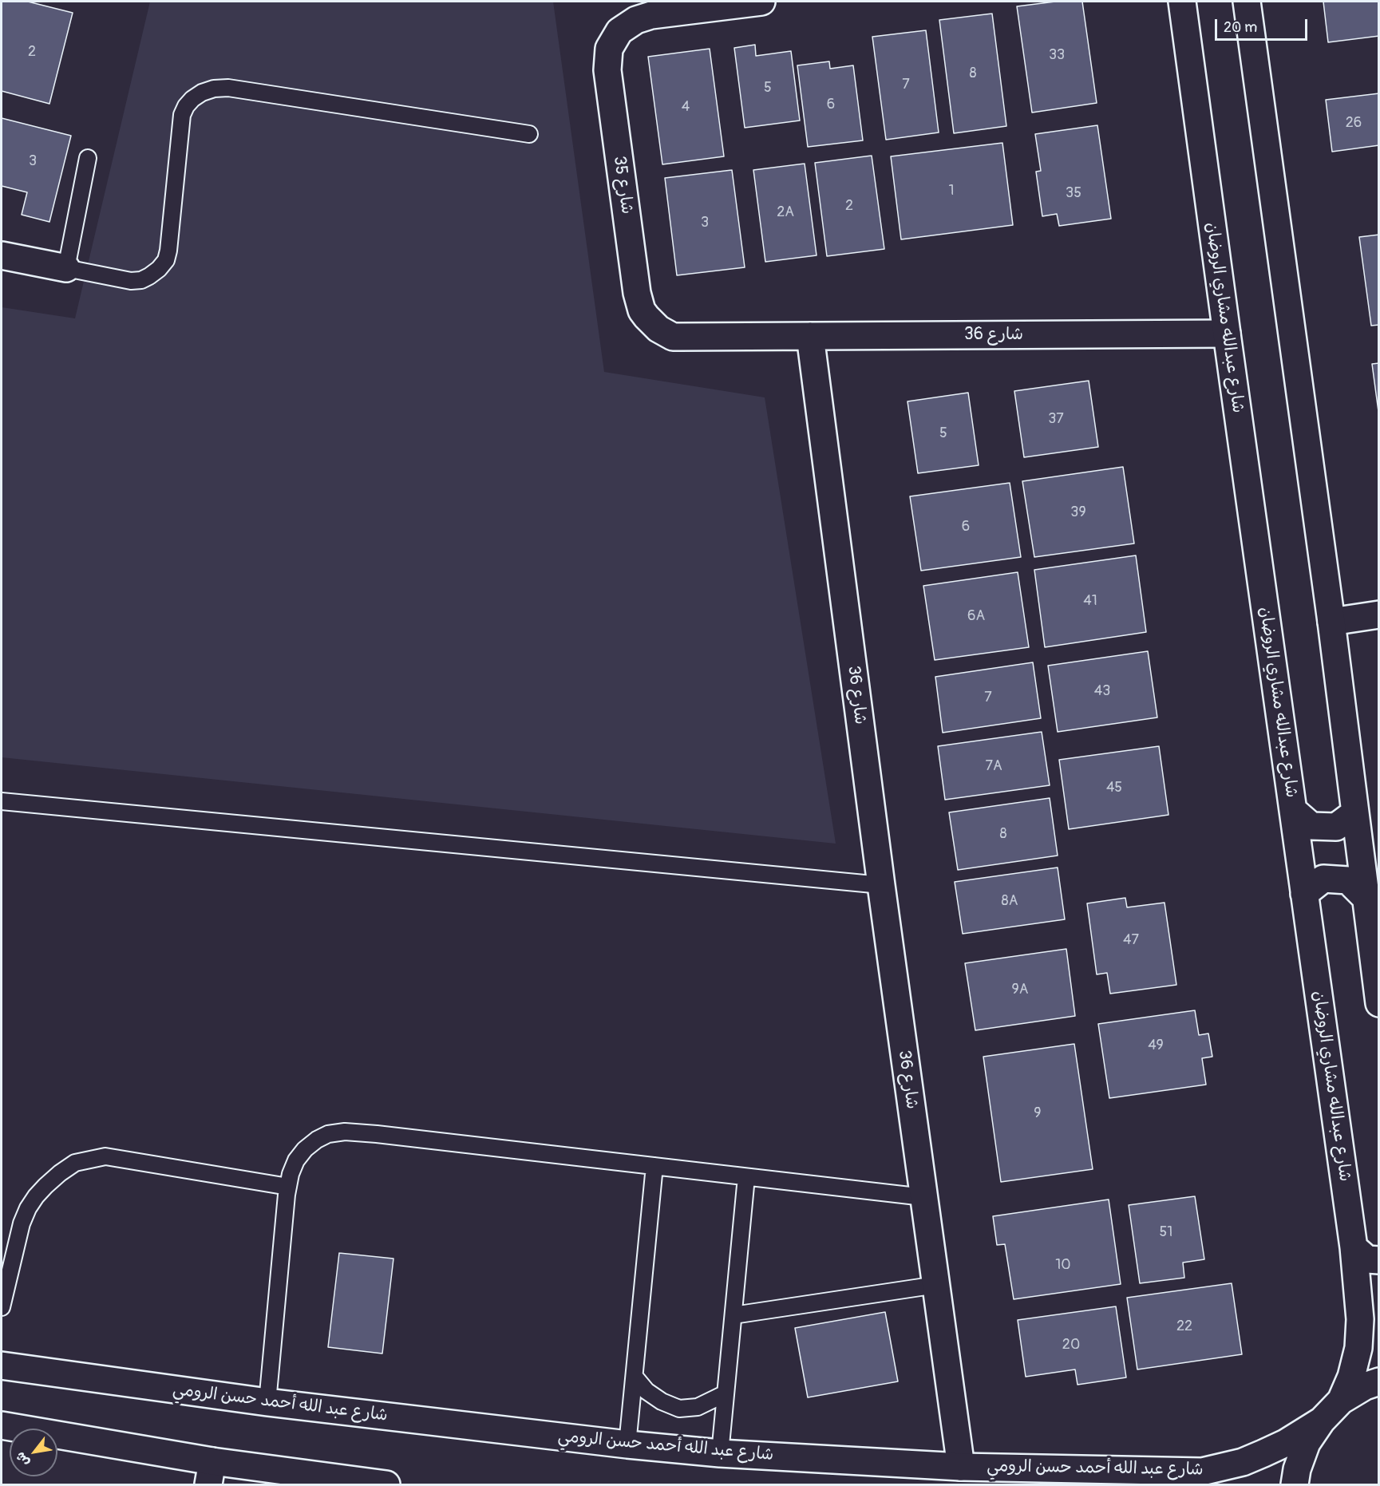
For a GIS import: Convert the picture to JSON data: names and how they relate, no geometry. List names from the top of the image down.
{
  "streets": {
    "street": [
      "شارع 35",
      "شارع عبدالله مشاري الروضان",
      "شارع 36",
      "شارع عبد الله أحمد حسن الرومي"
    ]
  },
  "crossings": [
    ["شارع 35", "شارع 36"],
    ["شارع عبدالله مشاري الروضان", "شارع 36"],
    ["شارع 36", "شارع عبد الله أحمد حسن الرومي"]
  ],
  "house_numbers": [
    "2",
    "33",
    "8",
    "7",
    "5",
    "6",
    "4",
    "26",
    "3",
    "1",
    "35",
    "2",
    "2A",
    "3",
    "37",
    "5",
    "39",
    "6",
    "41",
    "6A",
    "43",
    "7",
    "7A",
    "45",
    "8",
    "8A",
    "47",
    "9A",
    "49",
    "9",
    "51",
    "10",
    "22",
    "20"
  ],
  "scale_bar": "20 m",
  "north": "bottom left"
}
